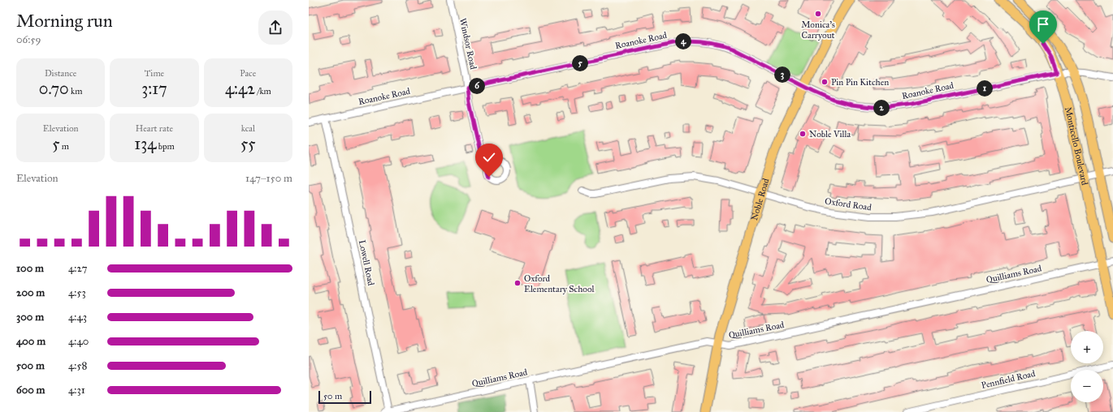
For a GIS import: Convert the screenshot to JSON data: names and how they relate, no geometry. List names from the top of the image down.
{
  "streets": {
    "main road": ["Monticello Boulevard", "Noble Road"],
    "street": [
      "Roanoke Road",
      "Windsor Road",
      "Oxford Road",
      "Lowell Road",
      "Quilliams Road",
      "Pennfield Road"
    ]
  },
  "crossings": [
    ["Roanoke Road", "Windsor Road"],
    ["Roanoke Road", "Monticello Boulevard"],
    ["Roanoke Road", "Noble Road"],
    ["Roanoke Road", "Lowell Road"],
    ["Monticello Boulevard", "Oxford Road"],
    ["Monticello Boulevard", "Quilliams Road"],
    ["Noble Road", "Oxford Road"],
    ["Noble Road", "Quilliams Road"],
    ["Lowell Road", "Quilliams Road"]
  ],
  "places": [
    "Monica's Carryout",
    "Pin Pin Kitchen",
    "Noble Villa",
    "Oxford Elementary School"
  ],
  "scale_bar": "50 m",
  "page": {
    "heading": ["Morning run", "06:59"],
    "pins": [
      "4",
      "5",
      "3",
      "6",
      "1",
      "2"
    ],
    "stats": [
      ["Distance", "0.70 km"],
      ["Time", "3:17"],
      ["Pace", "4:42 /km"],
      ["Elevation", "5 m"],
      ["Heart rate", "134 bpm"],
      ["kcal", "55"]
    ],
    "chart": ["Elevation", "147–150 m"],
    "list": [
      {
        "name": "100 m",
        "note": "4:27"
      },
      {
        "name": "200 m",
        "note": "4:53"
      },
      {
        "name": "300 m",
        "note": "4:43"
      },
      {
        "name": "400 m",
        "note": "4:40"
      },
      {
        "name": "500 m",
        "note": "4:58"
      },
      {
        "name": "600 m",
        "note": "4:31"
      }
    ],
    "map_buttons": ["+", "−"],
    "scale": "50 m"
  }
}
